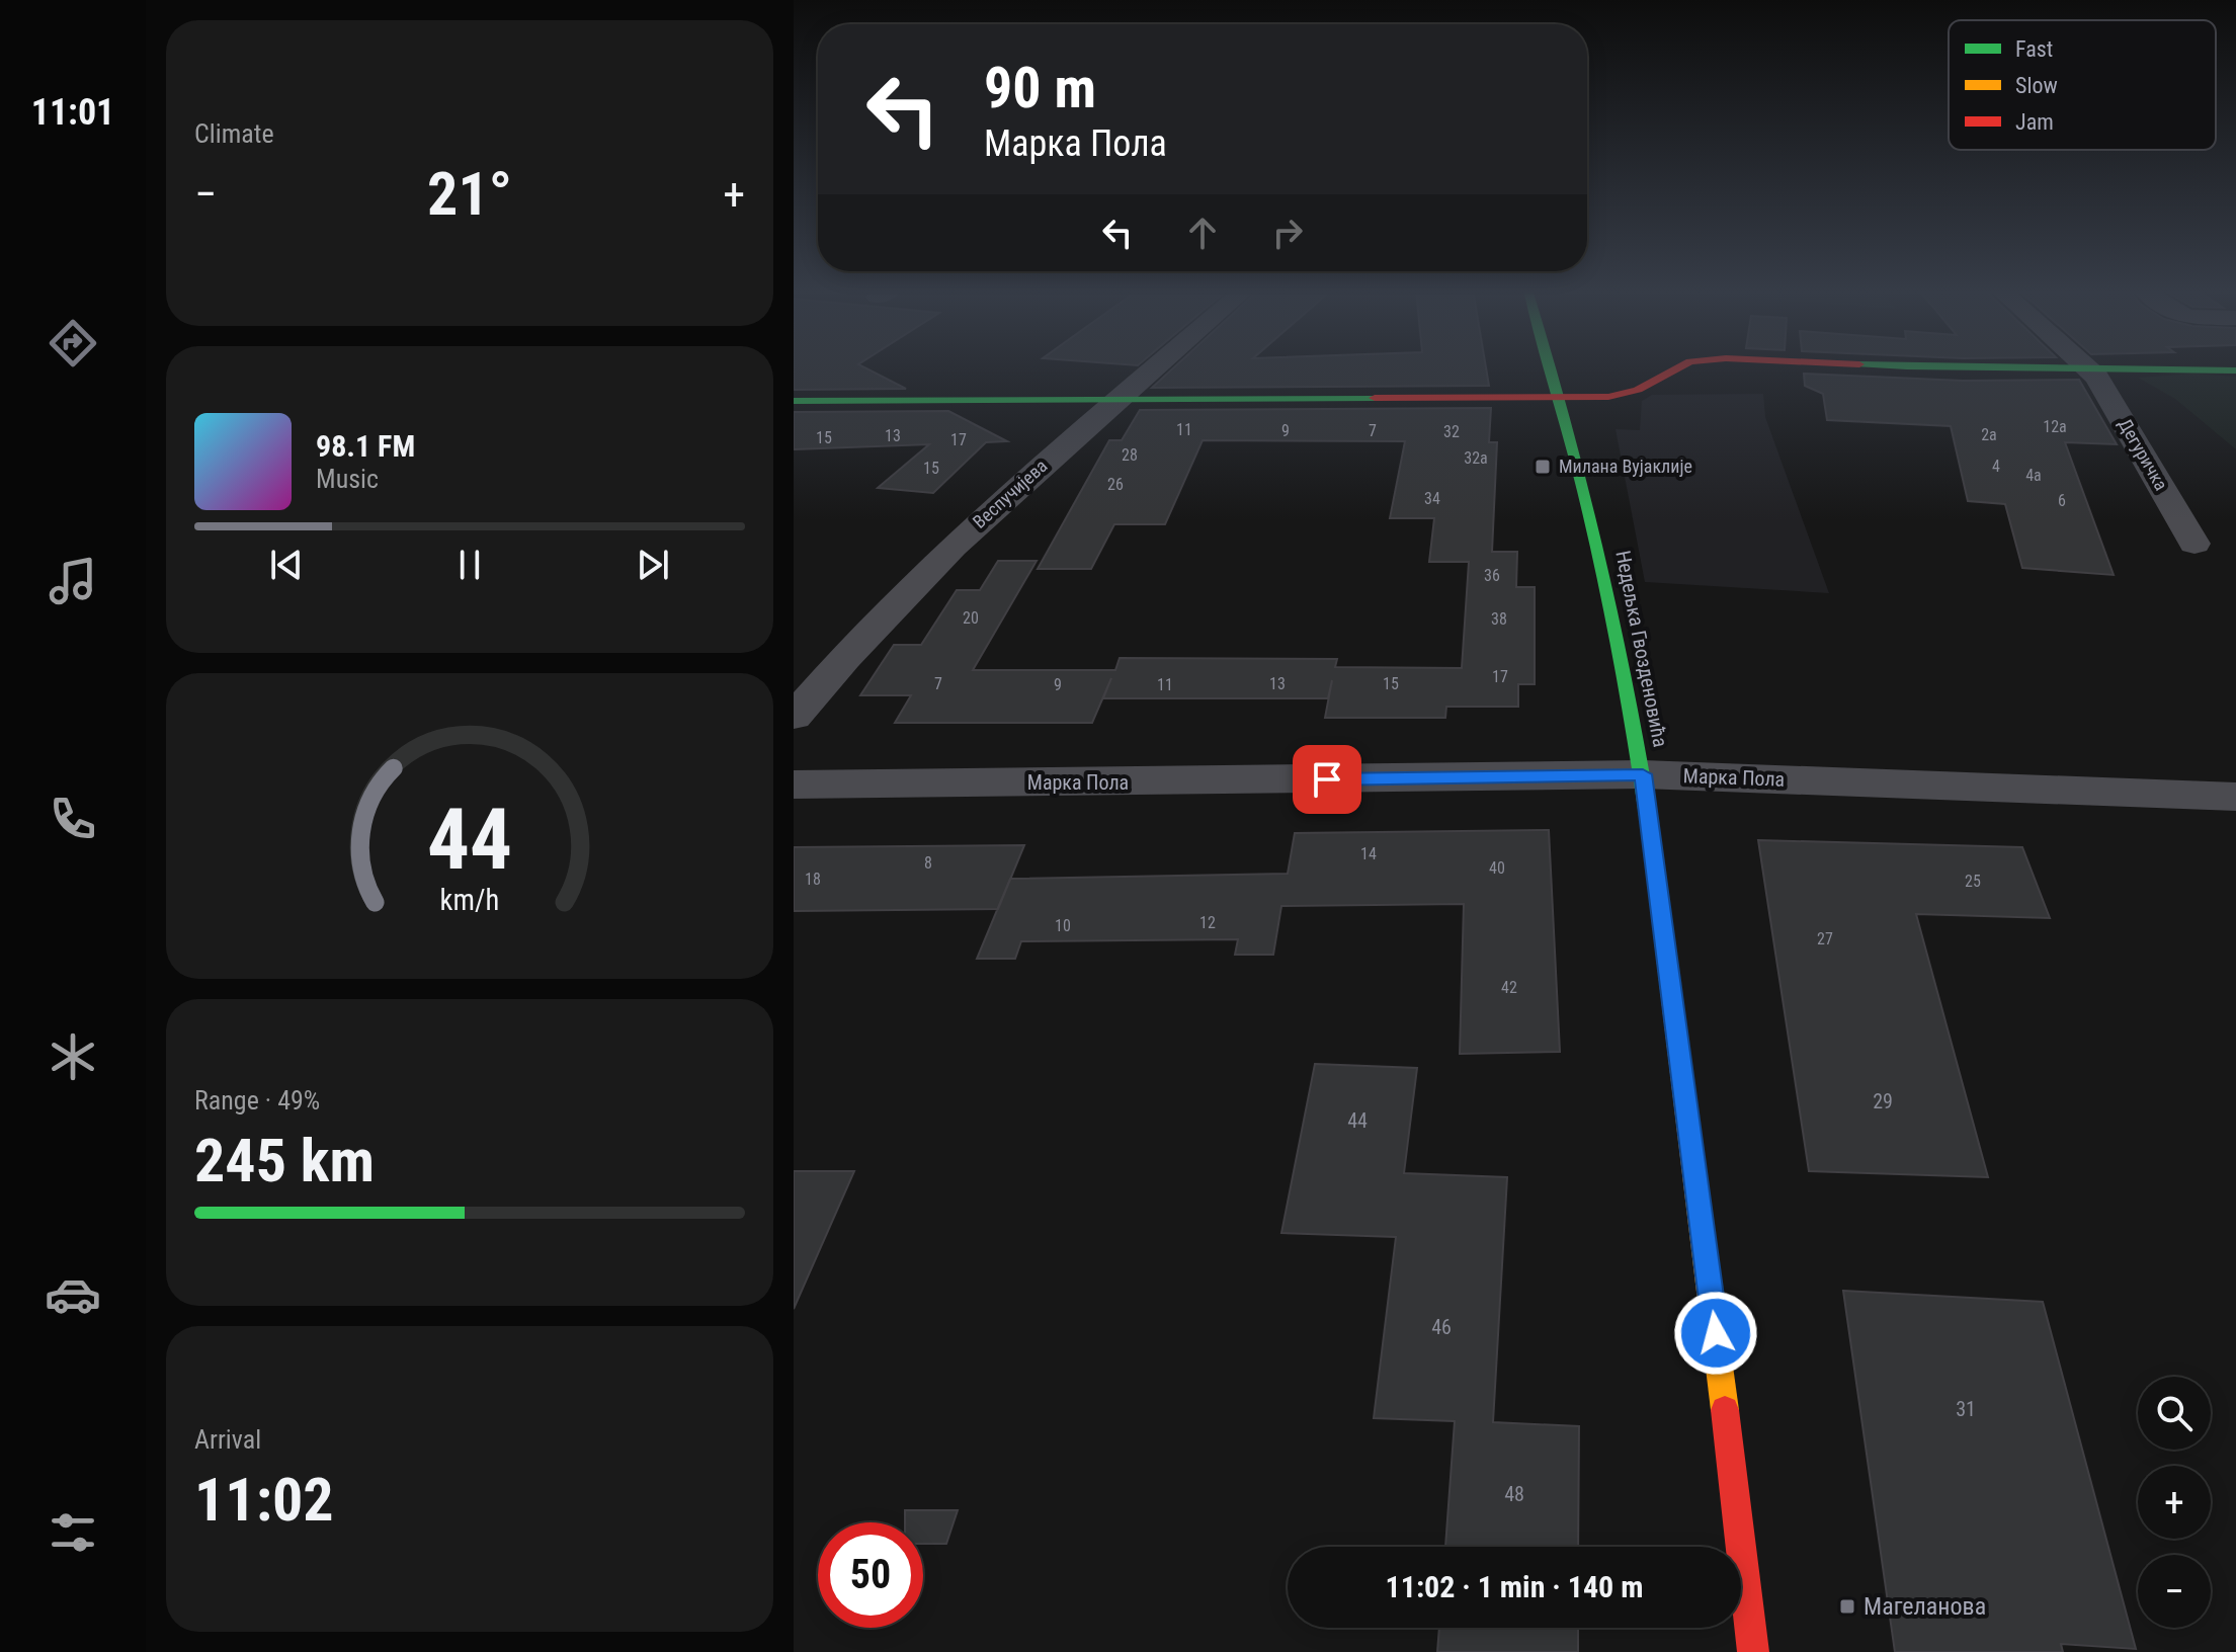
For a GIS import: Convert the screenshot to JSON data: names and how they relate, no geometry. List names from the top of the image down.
{
  "streets": {
    "street": [
      "Дегуричка",
      "Веспучијева",
      "Недељка Гвозденовића",
      "Марка Пола"
    ]
  },
  "crossings": [
    ["Недељка Гвозденовића", "Марка Пола"]
  ],
  "places": {
    "transit": ["Милана Вујаклије", "Магеланова"]
  },
  "house_numbers": [
    "12a",
    "11",
    "9",
    "7",
    "32",
    "2a",
    "13",
    "15",
    "17",
    "28",
    "32a",
    "4",
    "15",
    "4a",
    "26",
    "34",
    "6",
    "36",
    "20",
    "38",
    "17",
    "7",
    "13",
    "15",
    "9",
    "11",
    "14",
    "8",
    "40",
    "18",
    "25",
    "12",
    "10",
    "27",
    "42",
    "29",
    "44",
    "46",
    "31",
    "48"
  ],
  "legend": ["Fast", "Slow", "Jam"],
  "page": {
    "tabs": "11:01",
    "tile": [
      "Climate",
      ["Range · 49%", "245 km"],
      ["Arrival", "11:02"]
    ],
    "turn": ["90 m", "Марка Пола"],
    "heat": ["−", "21°", "+"],
    "song": ["98.1 FM", "Music"],
    "map_buttons": ["+", "−"],
    "limit": "50",
    "trip": "11:02 · 1 min · 140 m",
    "gauge": ["44", "km/h"]
  }
}
